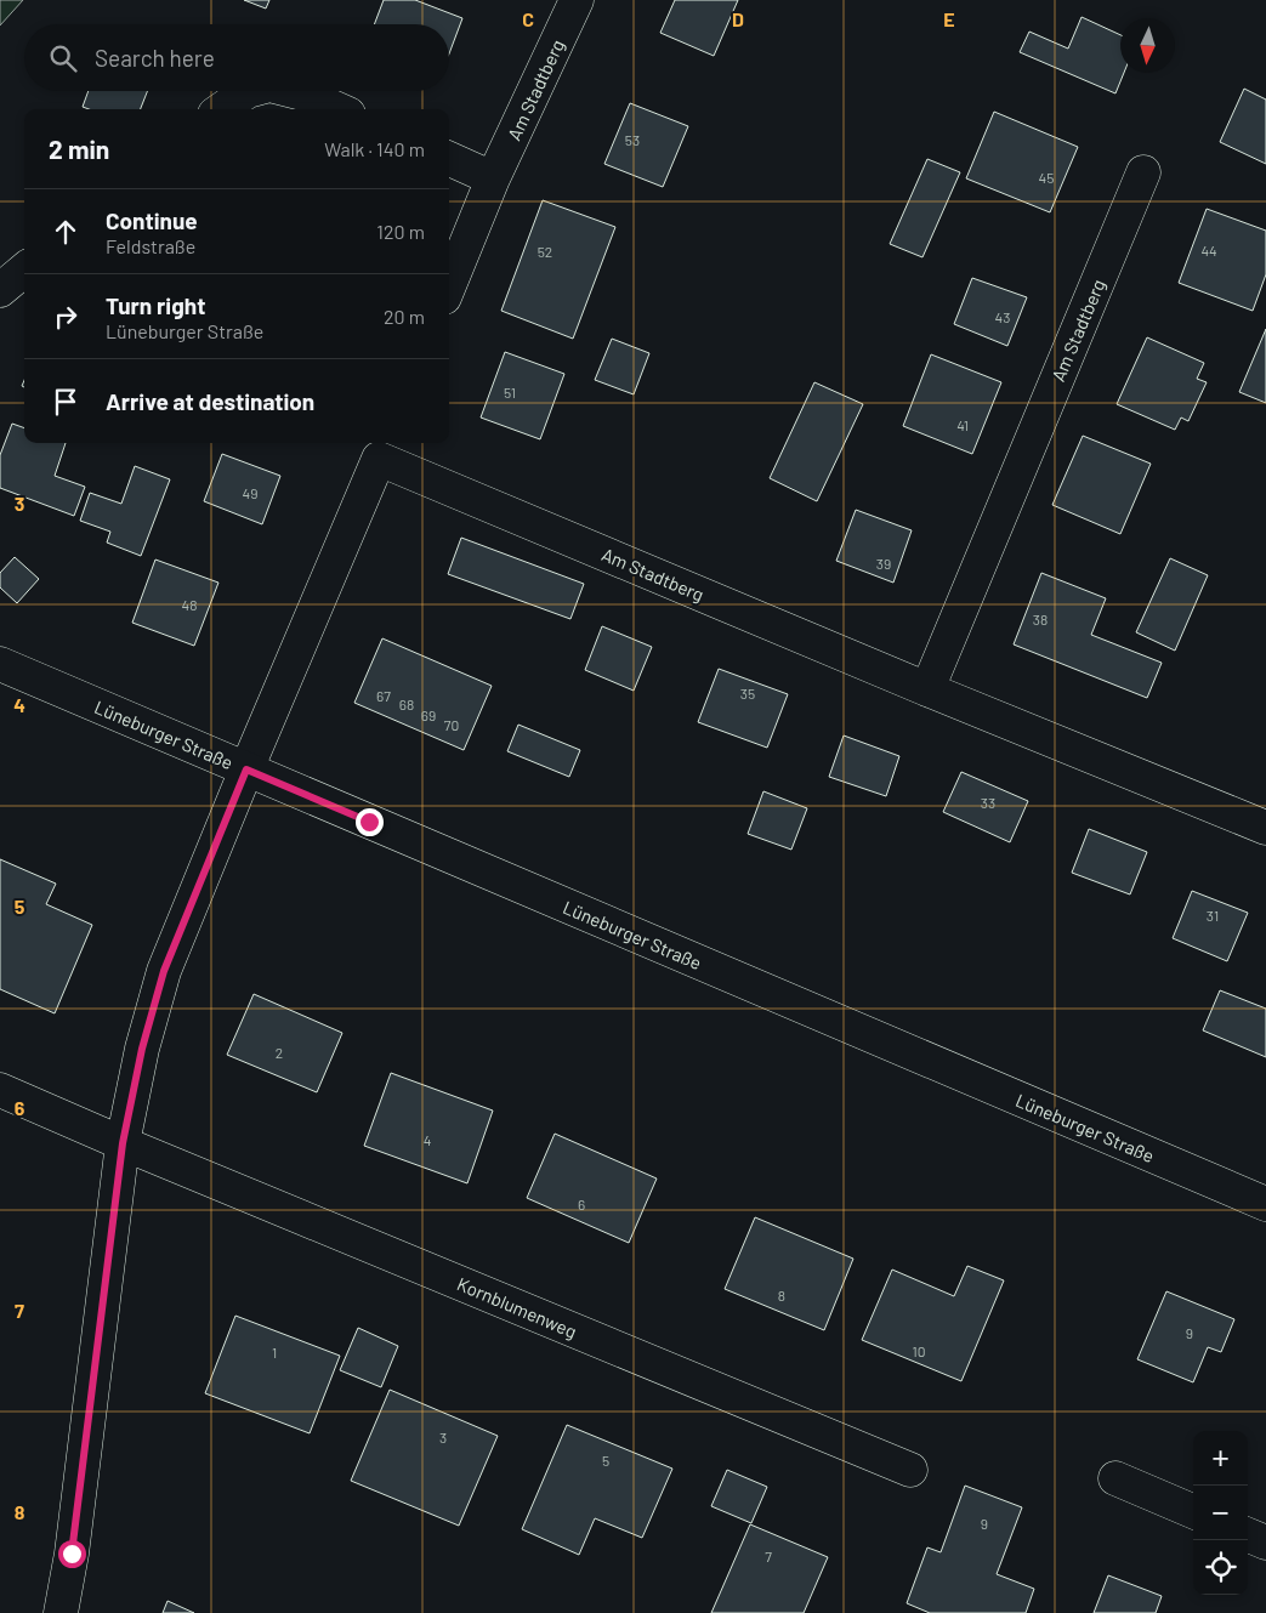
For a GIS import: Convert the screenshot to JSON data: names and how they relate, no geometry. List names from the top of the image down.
{
  "streets": {
    "street": ["Am Stadtberg", "Lüneburger Straße", "Kornblumenweg"]
  },
  "crossings": [
    ["Am Stadtberg", "Lüneburger Straße"],
    ["Am Stadtberg", "Kornblumenweg"]
  ],
  "house_numbers": [
    "53",
    "45",
    "44",
    "52",
    "43",
    "51",
    "41",
    "49",
    "39",
    "48",
    "38",
    "35",
    "67",
    "68",
    "69",
    "70",
    "33",
    "31",
    "2",
    "4",
    "6",
    "8",
    "9",
    "10",
    "1",
    "3",
    "5",
    "9",
    "7"
  ],
  "north": "bottom",
  "page": {
    "search": "Search here",
    "heading": ["2 min", "Walk · 140 m"],
    "list": [
      ["Continue", "Feldstraße", "120 m"],
      ["Turn right", "Lüneburger Straße", "20 m"],
      "Arrive at destination"
    ],
    "map_buttons": ["+", "−"]
  },
  "grid": {
    "columns": ["C", "D", "E"],
    "rows": [
      "3",
      "4",
      "5",
      "6",
      "7",
      "8"
    ]
  }
}
